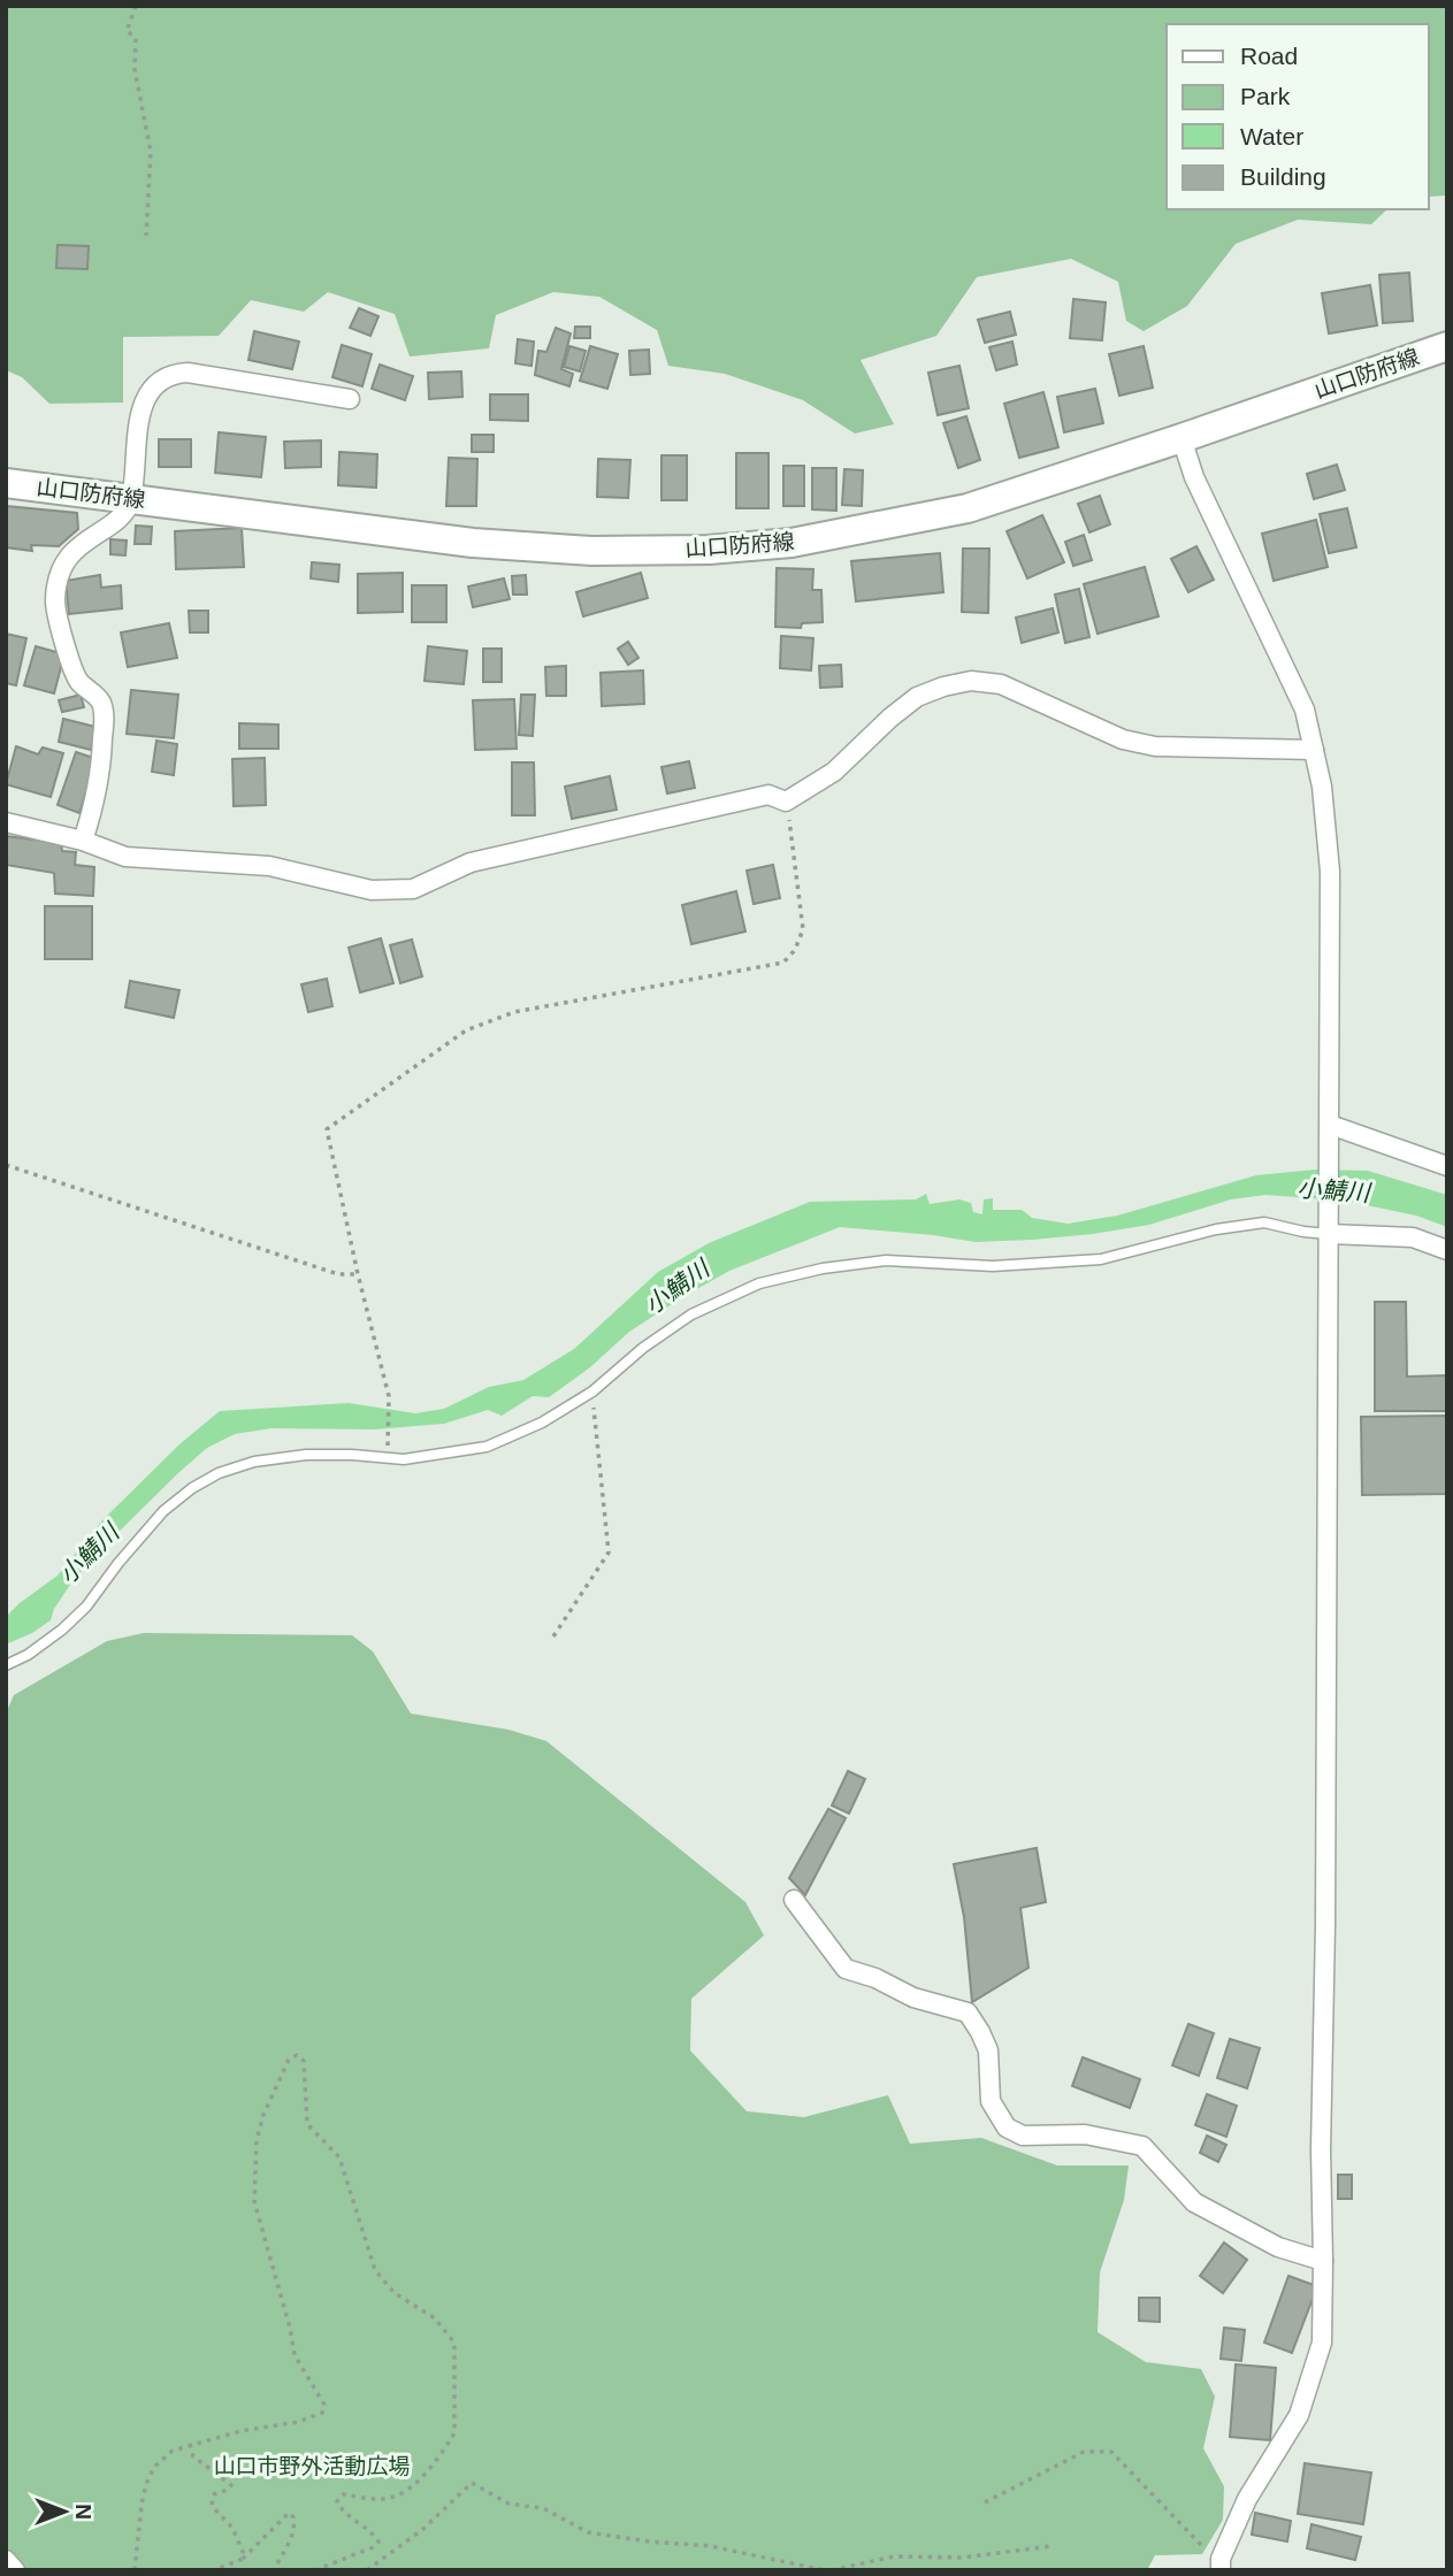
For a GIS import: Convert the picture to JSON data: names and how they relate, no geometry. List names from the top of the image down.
{
  "streets": {
    "main road": ["山口防府線"]
  },
  "water": ["小鯖川"],
  "parks": ["山口市野外活動広場"],
  "legend": [
    "Road",
    "Park",
    "Water",
    "Building"
  ],
  "north": "right"
}
